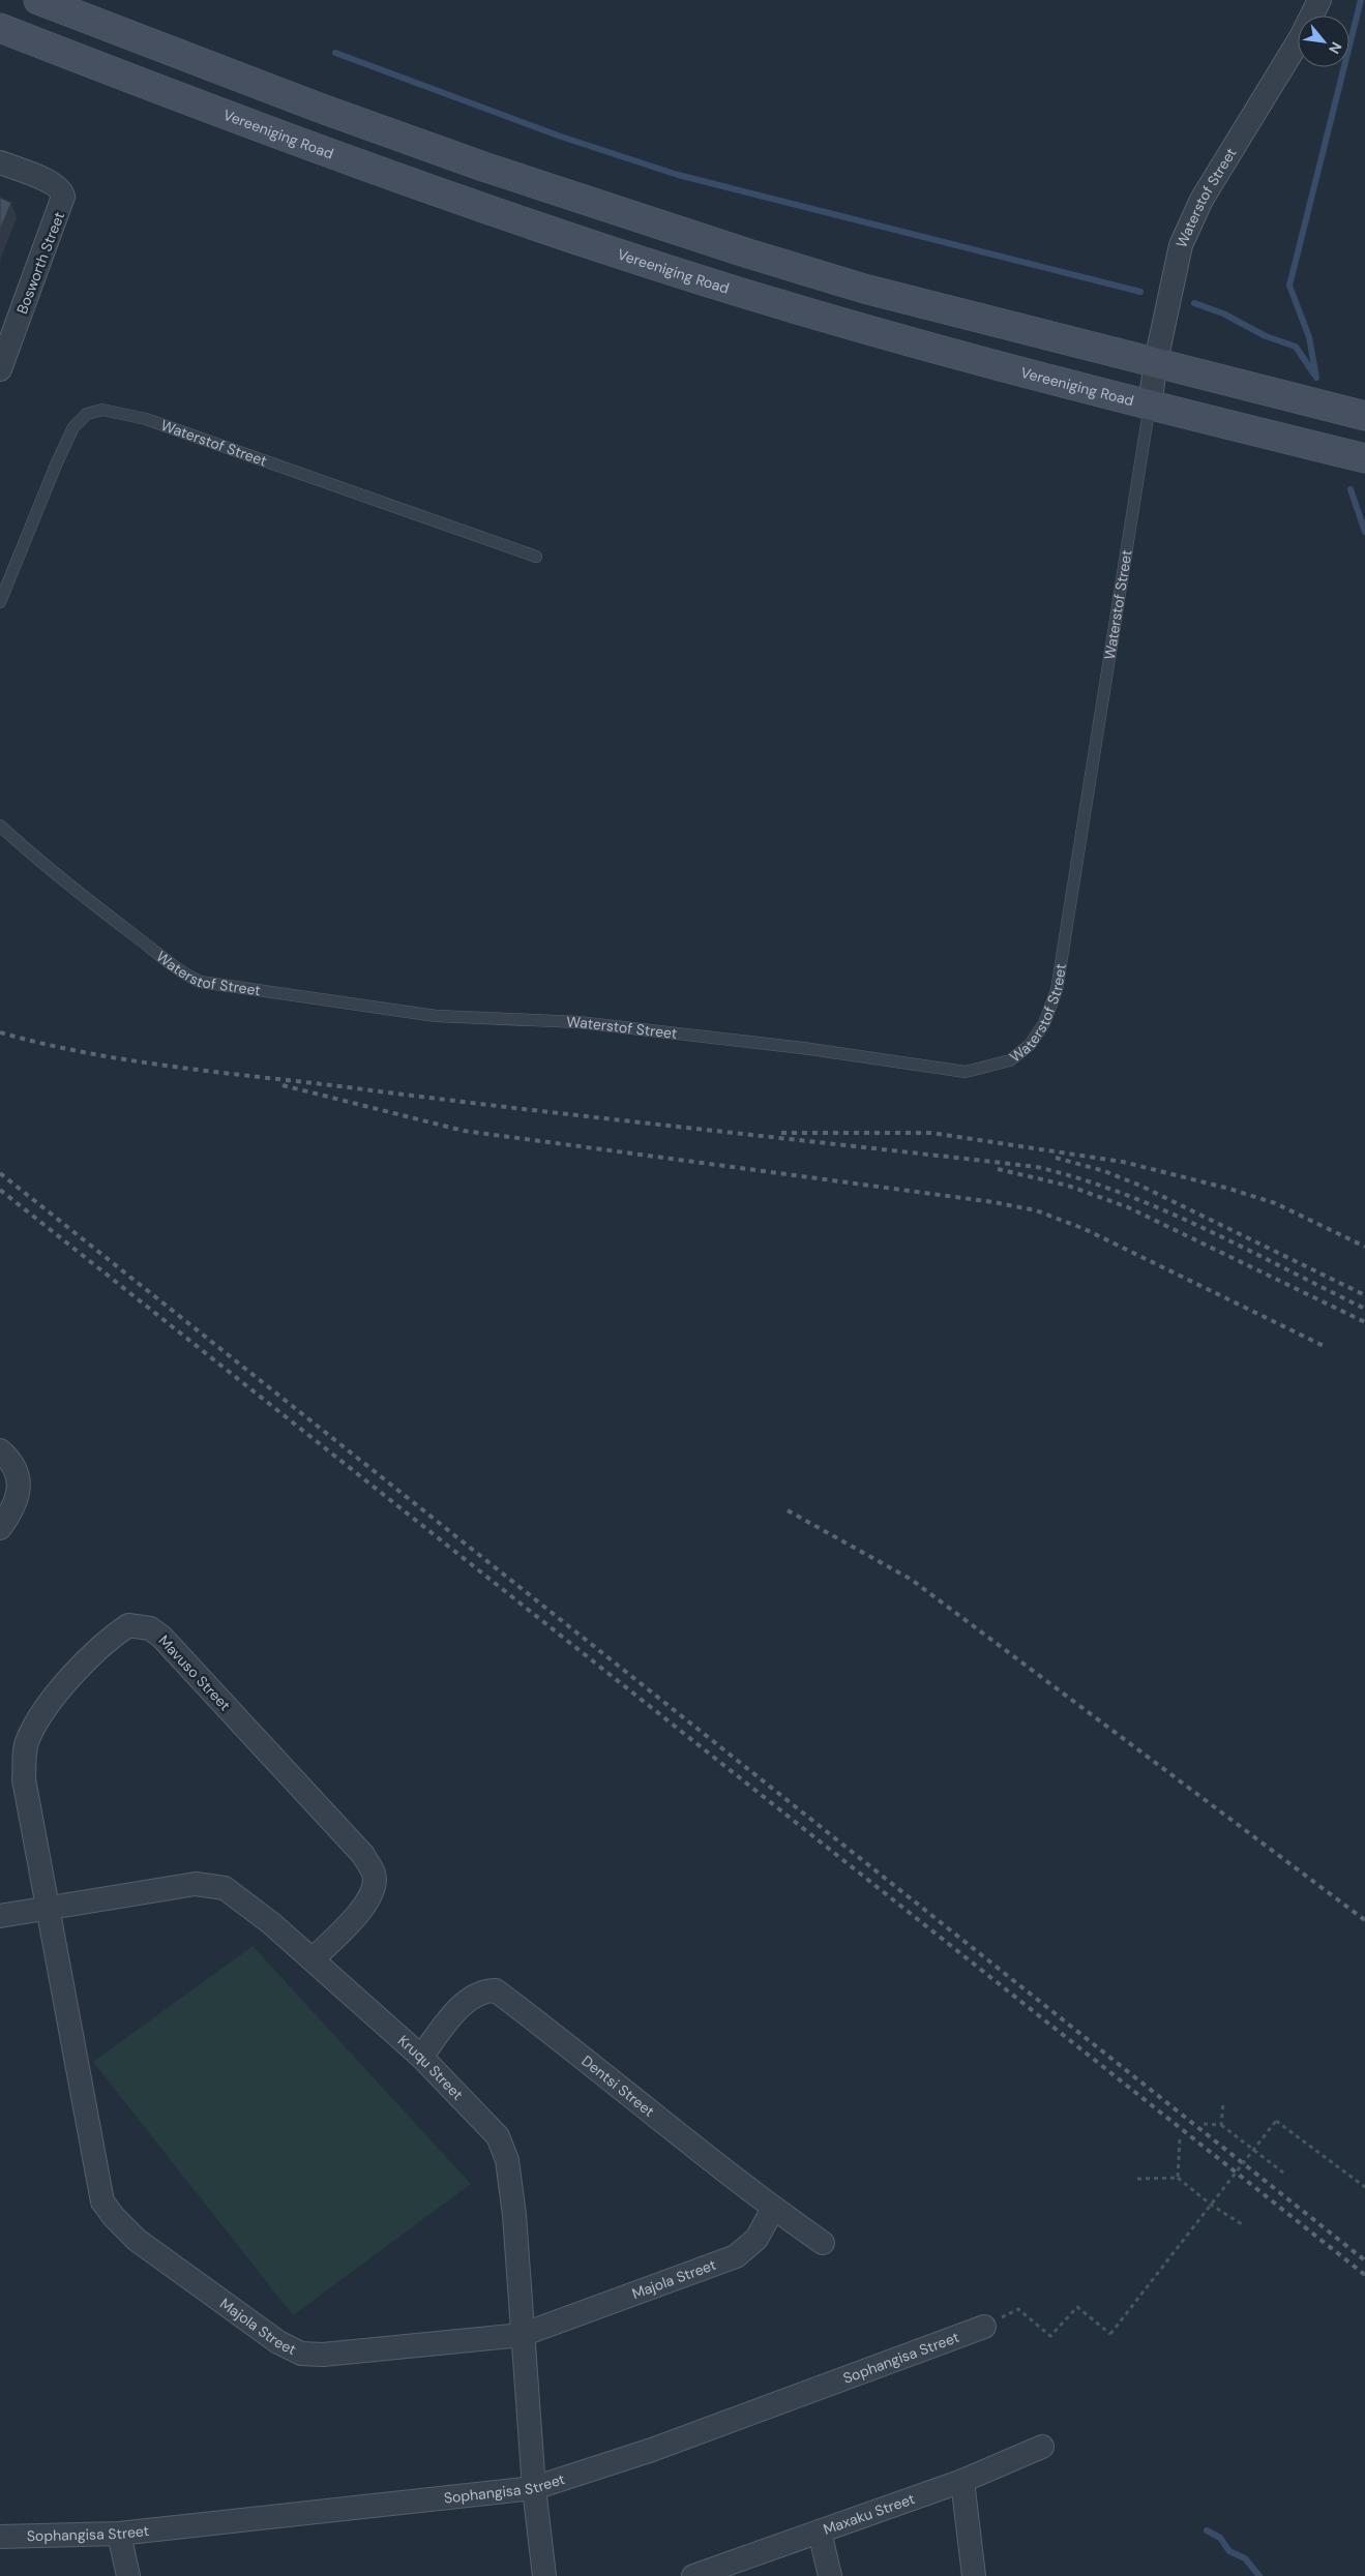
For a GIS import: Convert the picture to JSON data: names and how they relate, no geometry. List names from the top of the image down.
{
  "streets": {
    "main road": ["Vereeniging Road"],
    "street": [
      "Waterstof Street",
      "Bosworth Street",
      "Mavuso Street",
      "Kruqu Street",
      "Dentsi Street",
      "Majola Street",
      "Sophangisa Street",
      "Maxaku Street"
    ]
  },
  "crossings": [
    ["Vereeniging Road", "Waterstof Street"],
    ["Mavuso Street", "Kruqu Street"],
    ["Mavuso Street", "Majola Street"],
    ["Kruqu Street", "Dentsi Street"],
    ["Kruqu Street", "Majola Street"],
    ["Kruqu Street", "Sophangisa Street"],
    ["Dentsi Street", "Majola Street"]
  ],
  "north": "bottom right"
}
